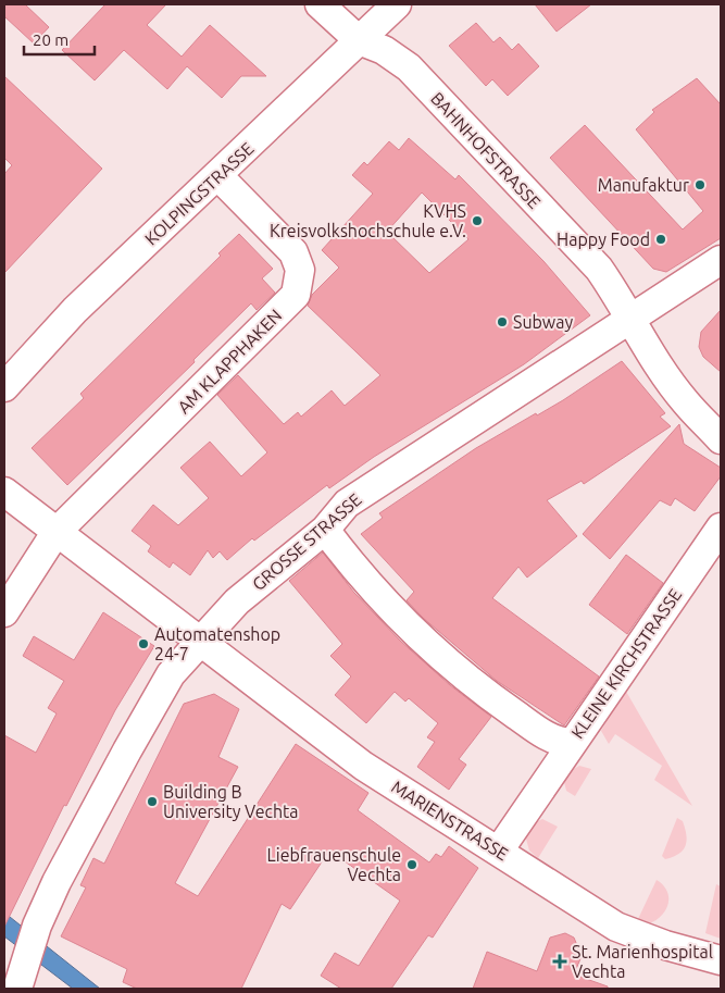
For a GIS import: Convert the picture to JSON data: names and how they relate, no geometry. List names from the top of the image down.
{
  "streets": {
    "street": [
      "BAHNHOFSTRASSE",
      "KOLPINGSTRASSE",
      "AM KLAPPHAKEN",
      "GROSSE STRASSE",
      "KLEINE KIRCHSTRASSE",
      "MARIENSTRASSE"
    ]
  },
  "crossings": [
    ["BAHNHOFSTRASSE", "KOLPINGSTRASSE"],
    ["BAHNHOFSTRASSE", "GROSSE STRASSE"],
    ["KOLPINGSTRASSE", "AM KLAPPHAKEN"],
    ["GROSSE STRASSE", "KLEINE KIRCHSTRASSE"],
    ["GROSSE STRASSE", "MARIENSTRASSE"]
  ],
  "places": {
    "other": [
      "Manufaktur",
      "KVHS Kreisvolkshochschule e.V.",
      "Happy Food",
      "Subway",
      "Automatenshop 24-7",
      "Building B University Vechta",
      "Liebfrauenschule Vechta"
    ],
    "health": ["St. Marienhospital Vechta"]
  },
  "scale_bar": "20 m"
}
